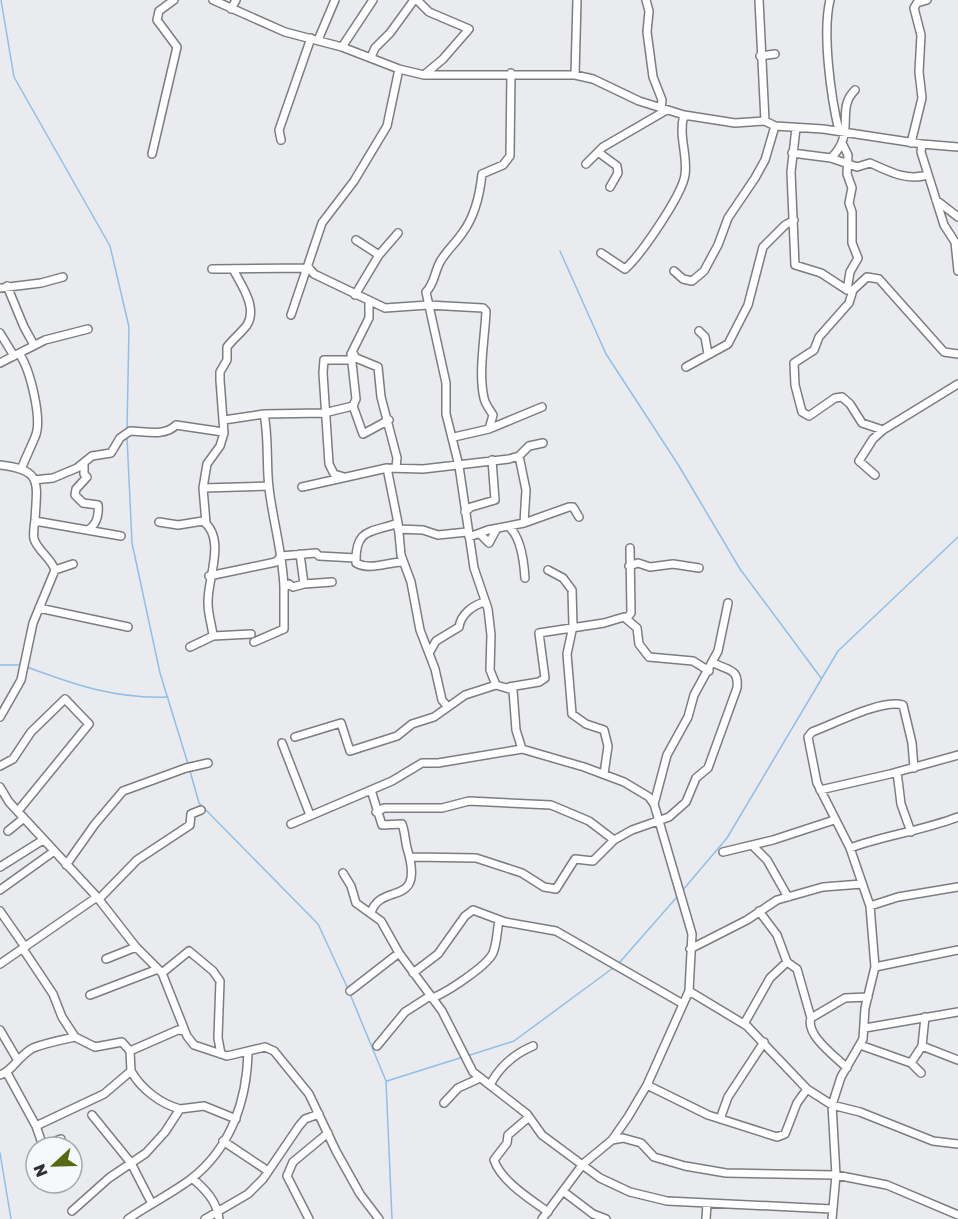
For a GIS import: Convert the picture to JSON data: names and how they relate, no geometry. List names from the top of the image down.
{
  "north": "left"
}
